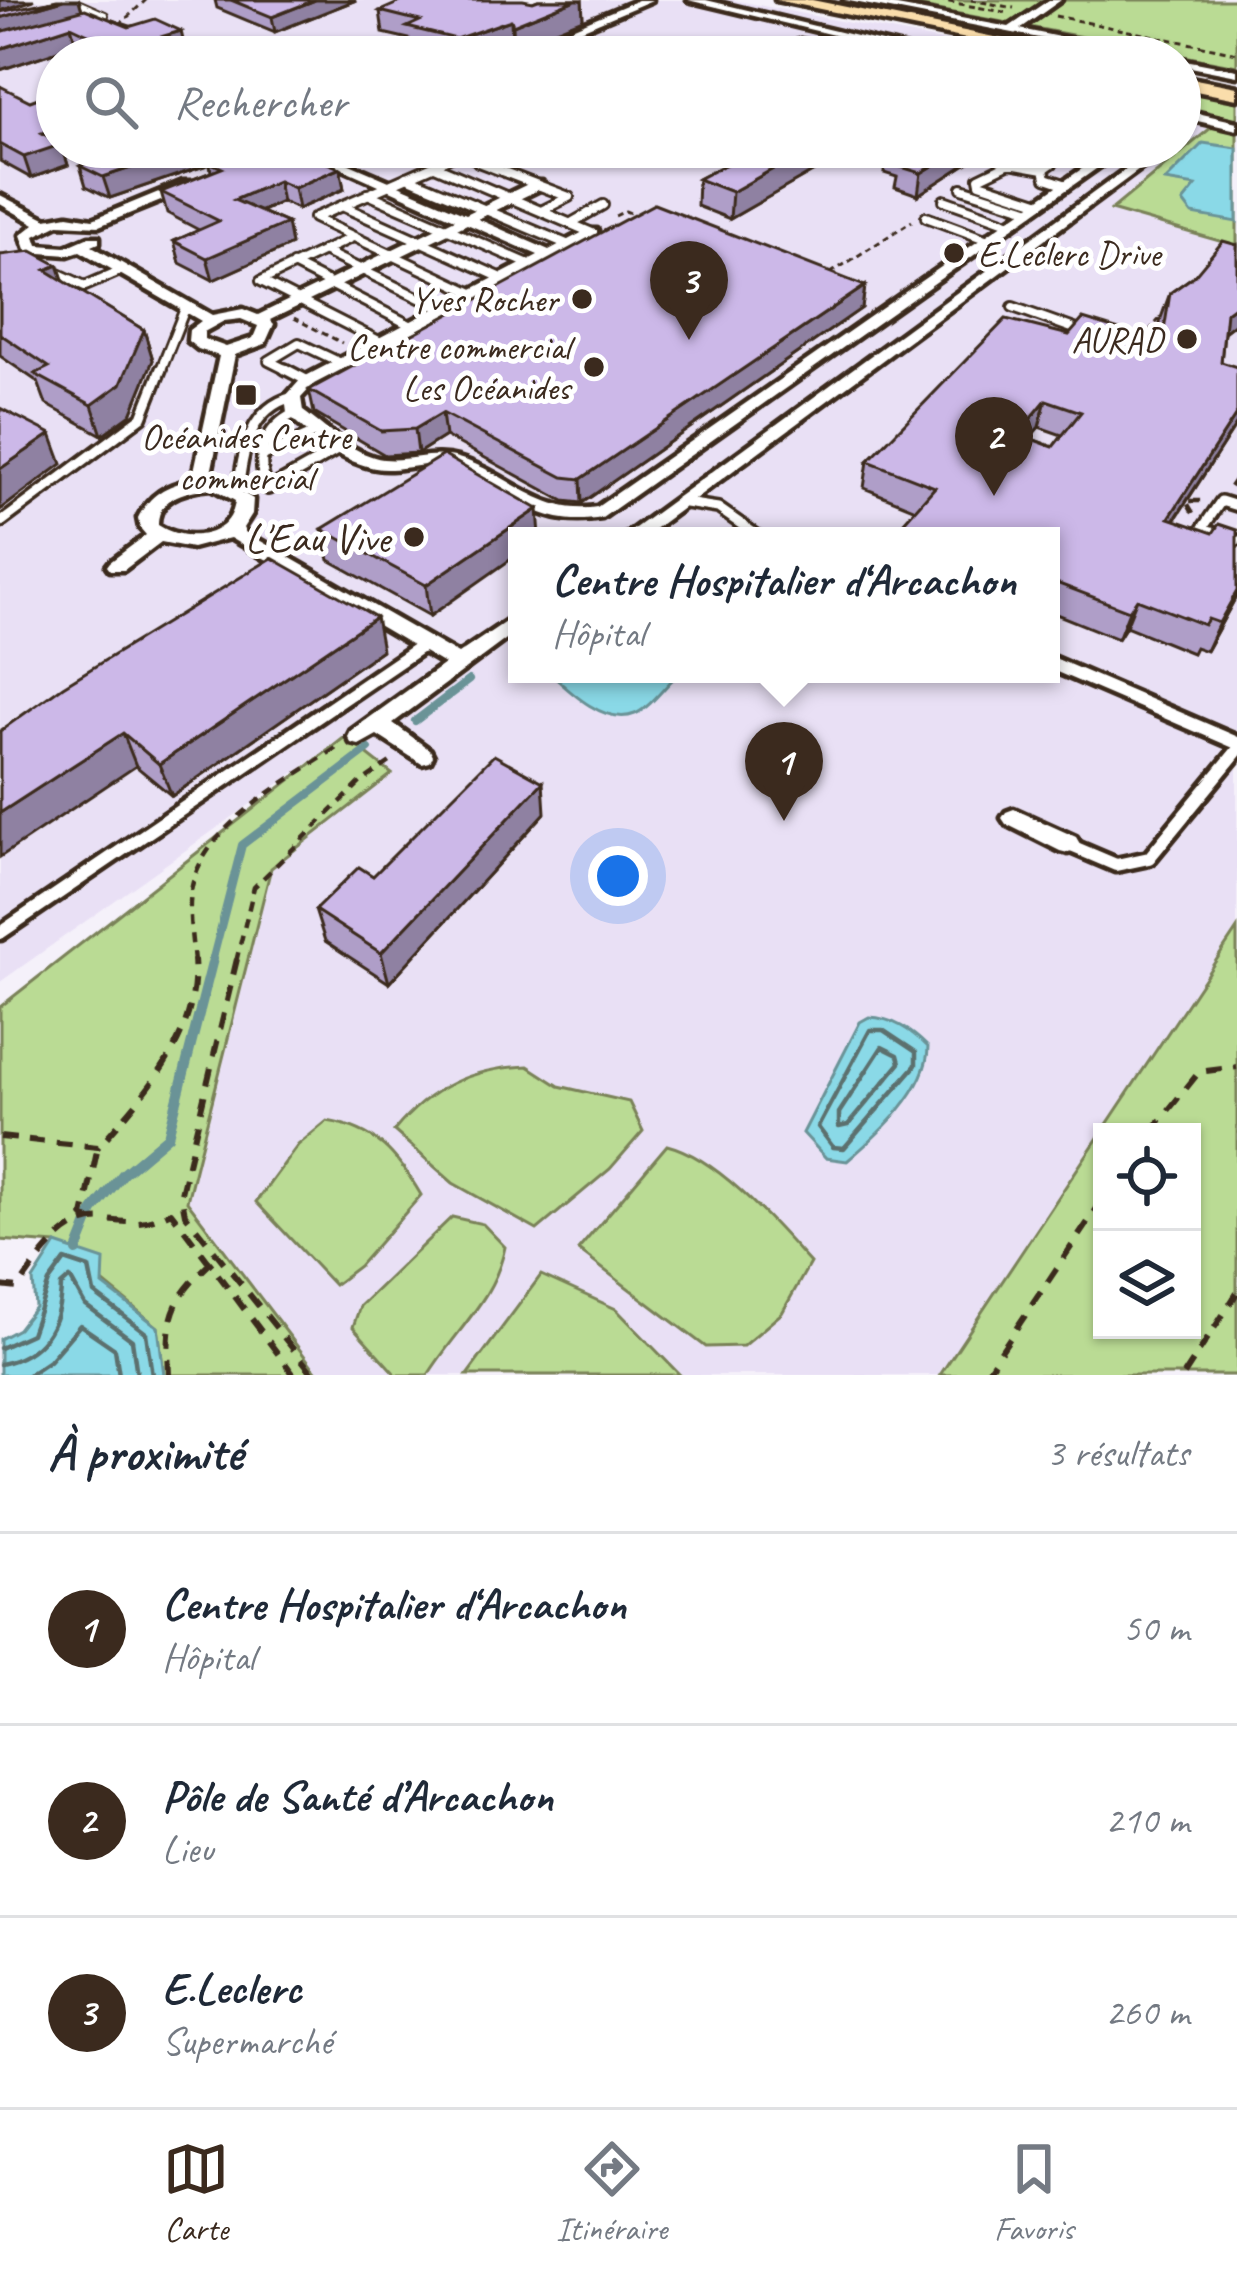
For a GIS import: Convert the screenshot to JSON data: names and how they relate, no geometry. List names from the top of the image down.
{
  "places": {
    "other": [
      "E.Leclerc Drive",
      "Yves Rocher",
      "AURAD",
      "Centre commercial Les Océanides",
      "L'Eau Vive"
    ],
    "transit": ["Océanides Centre commercial"]
  },
  "page": {
    "search": "Rechercher",
    "pins": ["3", "2", "1"],
    "popup": ["Centre Hospitalier d‘Arcachon", "Hôpital"],
    "heading": ["À proximité", "3 résultats"],
    "list": [
      {
        "mark": "1",
        "name": "Centre Hospitalier d‘Arcachon",
        "note": "Hôpital",
        "value": "50 m"
      },
      {
        "mark": "2",
        "name": "Pôle de Santé d’Arcachon",
        "note": "Lieu",
        "value": "210 m"
      },
      {
        "mark": "3",
        "name": "E.Leclerc",
        "note": "Supermarché",
        "value": "260 m"
      }
    ],
    "nav": ["Carte", "Itinéraire", "Favoris"]
  }
}
